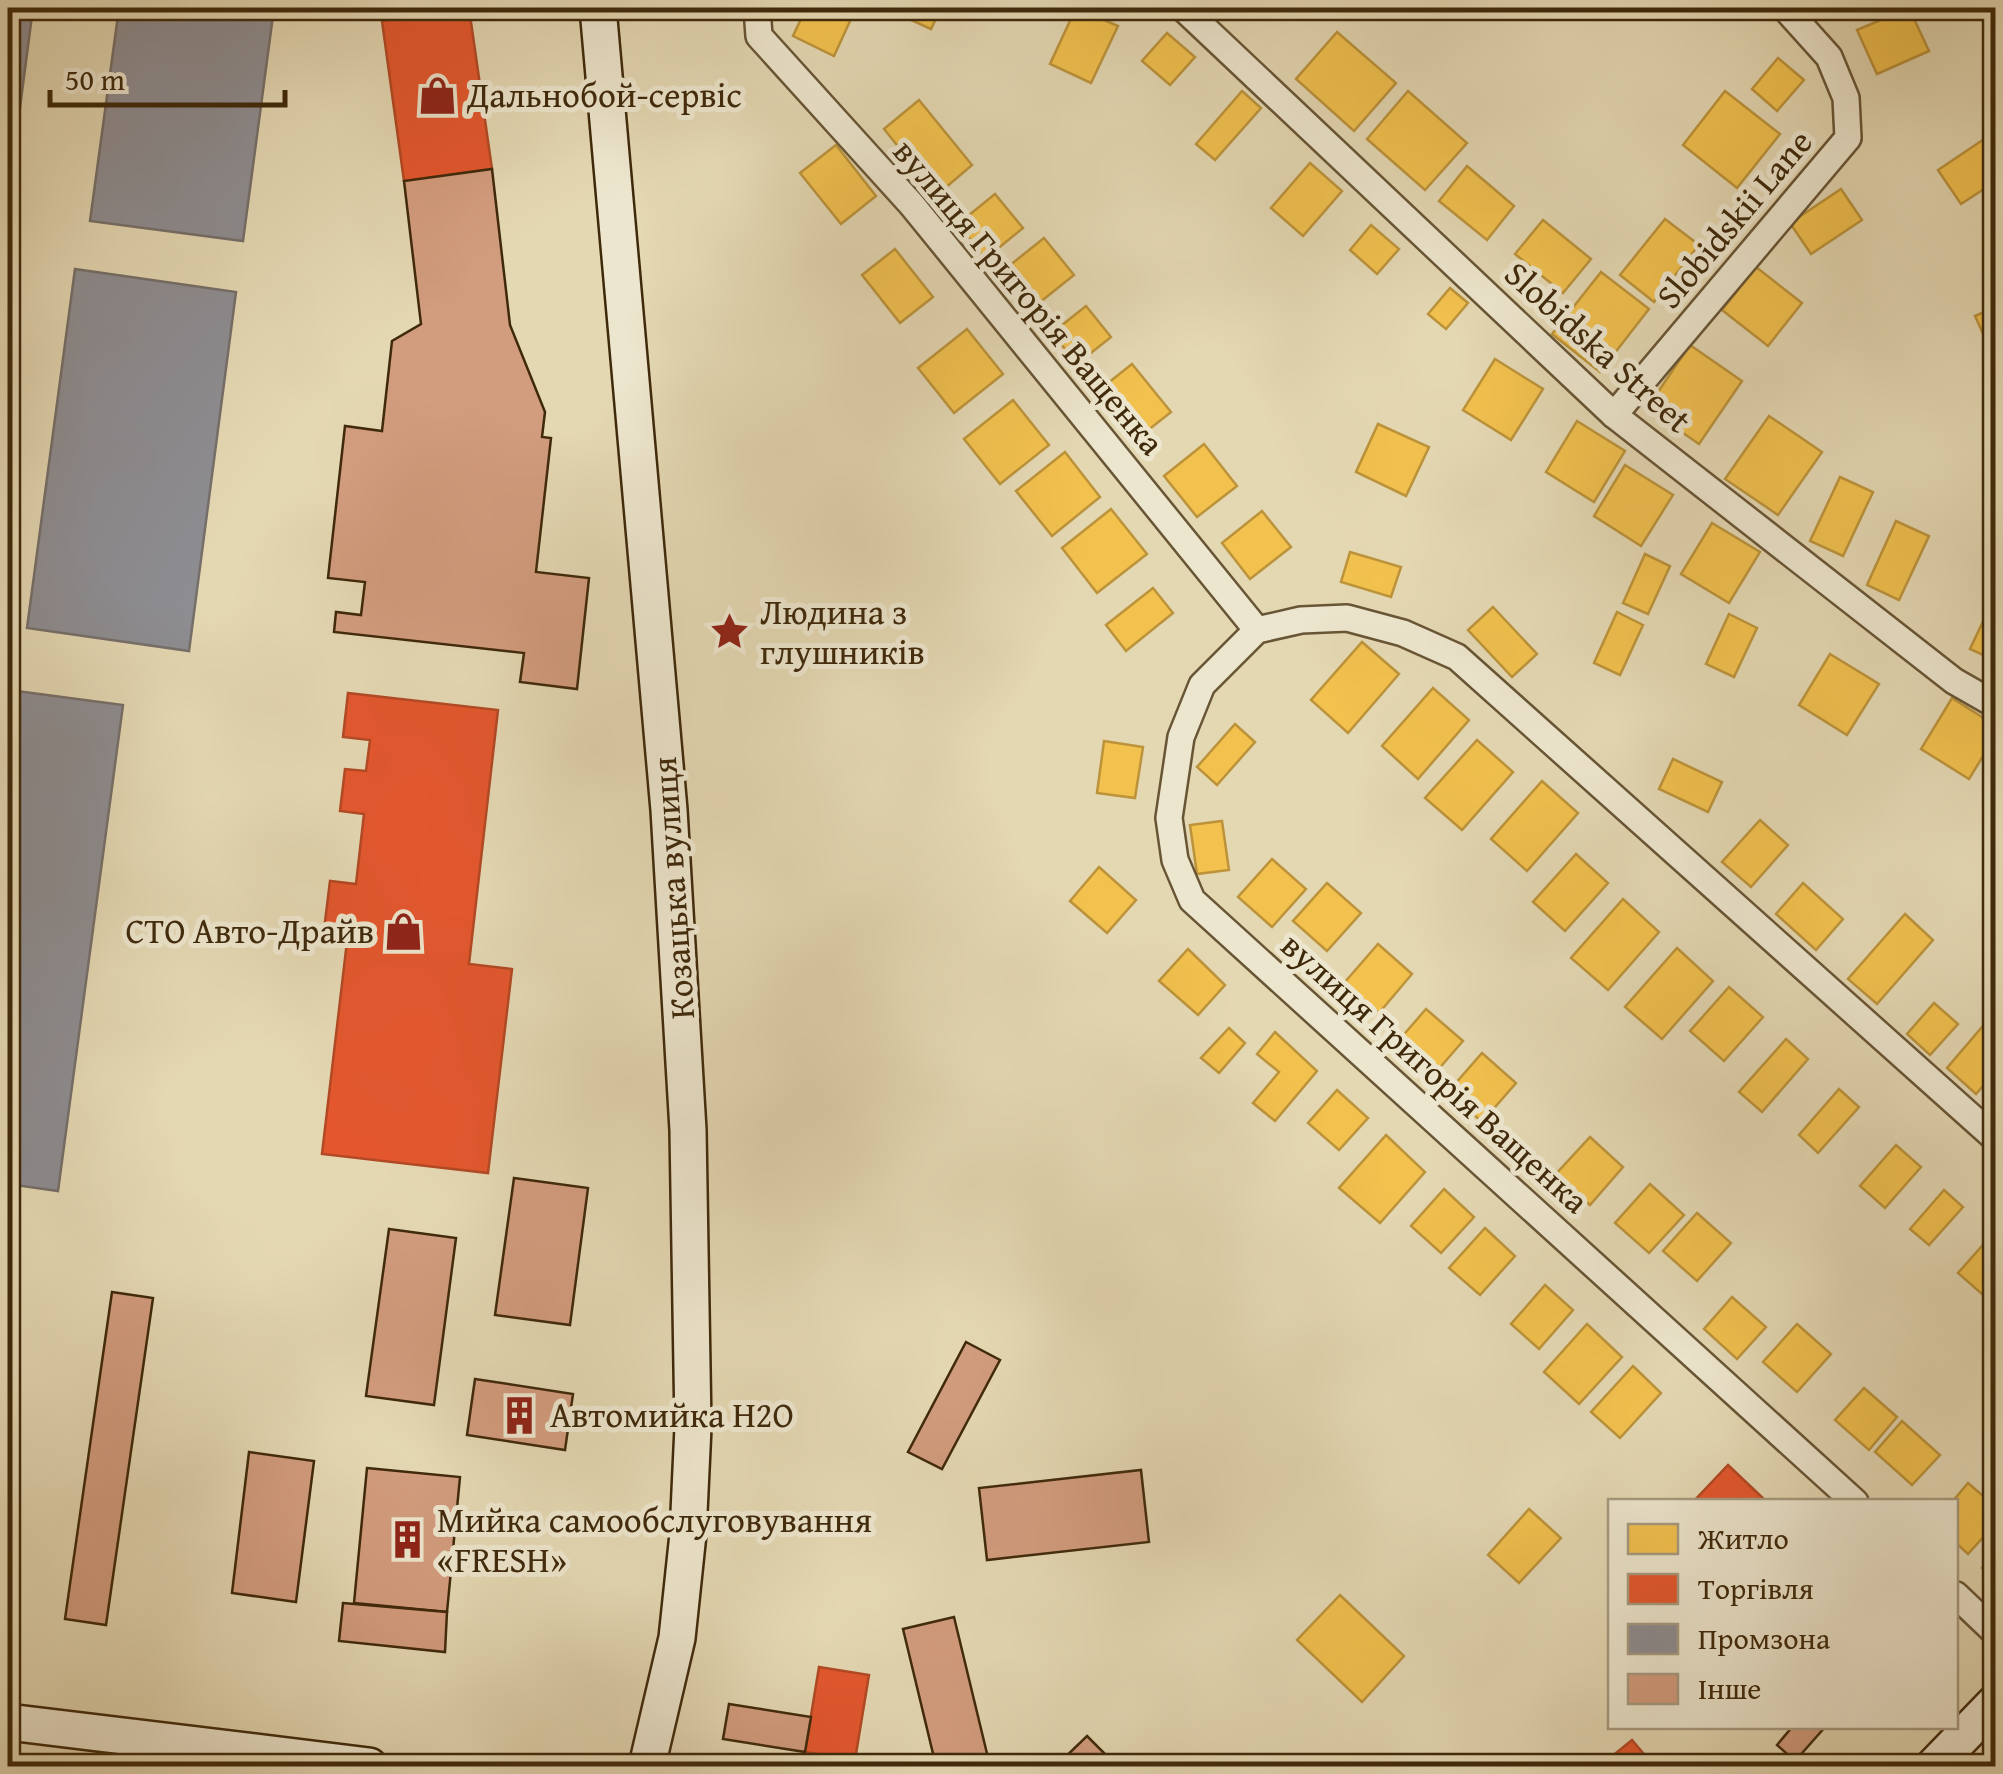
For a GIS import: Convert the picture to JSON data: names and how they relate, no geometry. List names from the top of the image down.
{
  "streets": {
    "main road": ["Козацька вулиця"],
    "street": ["Slobidskii Lane", "вулиця Григорія Ващенка", "Slobidska Street"]
  },
  "crossings": [
    ["Slobidskii Lane", "Slobidska Street"]
  ],
  "places": {
    "shop": ["Дальнобой-сервіс", "СТО Авто-Драйв"],
    "place": ["Людина з глушників"],
    "building": ["Автомийка H2O", "Мийка самообслуговування «FRESH»"]
  },
  "legend": [
    "Житло",
    "Торгівля",
    "Промзона",
    "Інше"
  ],
  "scale_bar": "50 m"
}
